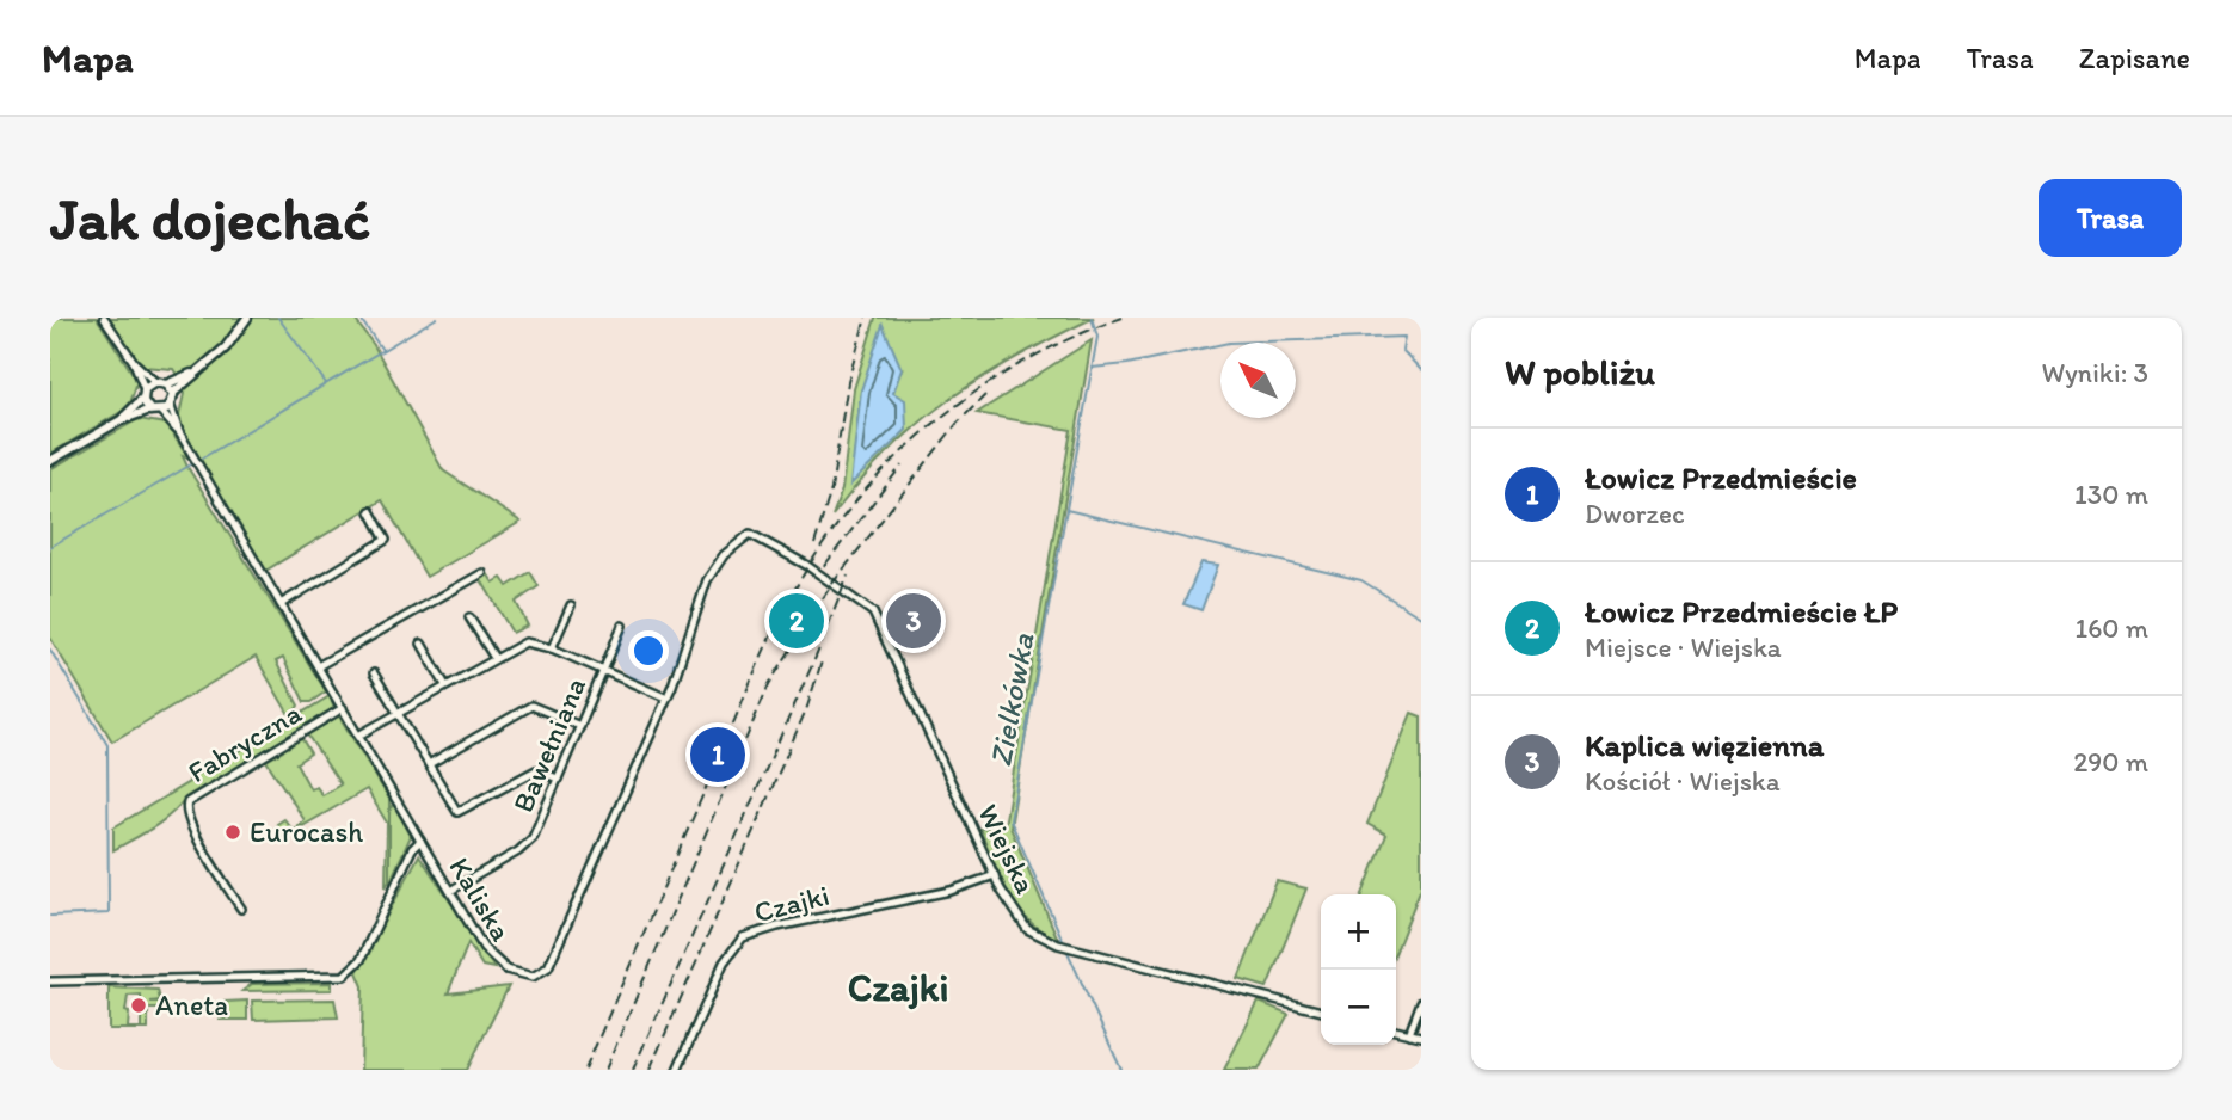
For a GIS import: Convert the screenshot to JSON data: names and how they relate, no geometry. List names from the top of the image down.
{
  "streets": {
    "street": [
      "Fabryczna",
      "Bawełniana",
      "Wiejska",
      "Kaliska",
      "Czajki"
    ]
  },
  "crossings": [
    ["Fabryczna", "Kaliska"],
    ["Bawełniana", "Kaliska"],
    ["Wiejska", "Kaliska"],
    ["Wiejska", "Czajki"]
  ],
  "districts": ["Czajki"],
  "water": ["Zielkówka"],
  "places": ["Eurocash", "Aneta"],
  "north": "top left",
  "page": {
    "header": "Mapa",
    "nav": ["Mapa", "Trasa", "Zapisane"],
    "buttons": "Trasa",
    "title": "Jak dojechać",
    "heading": ["W pobliżu", "Wyniki: 3"],
    "list": [
      {
        "mark": "1",
        "name": "Łowicz Przedmieście",
        "note": "Dworzec",
        "value": "130 m"
      },
      {
        "mark": "2",
        "name": "Łowicz Przedmieście ŁP",
        "note": "Miejsce · Wiejska",
        "value": "160 m"
      },
      {
        "mark": "3",
        "name": "Kaplica więzienna",
        "note": "Kościół · Wiejska",
        "value": "290 m"
      }
    ],
    "pins": ["2", "3", "1"],
    "map_buttons": ["+", "−"]
  }
}
